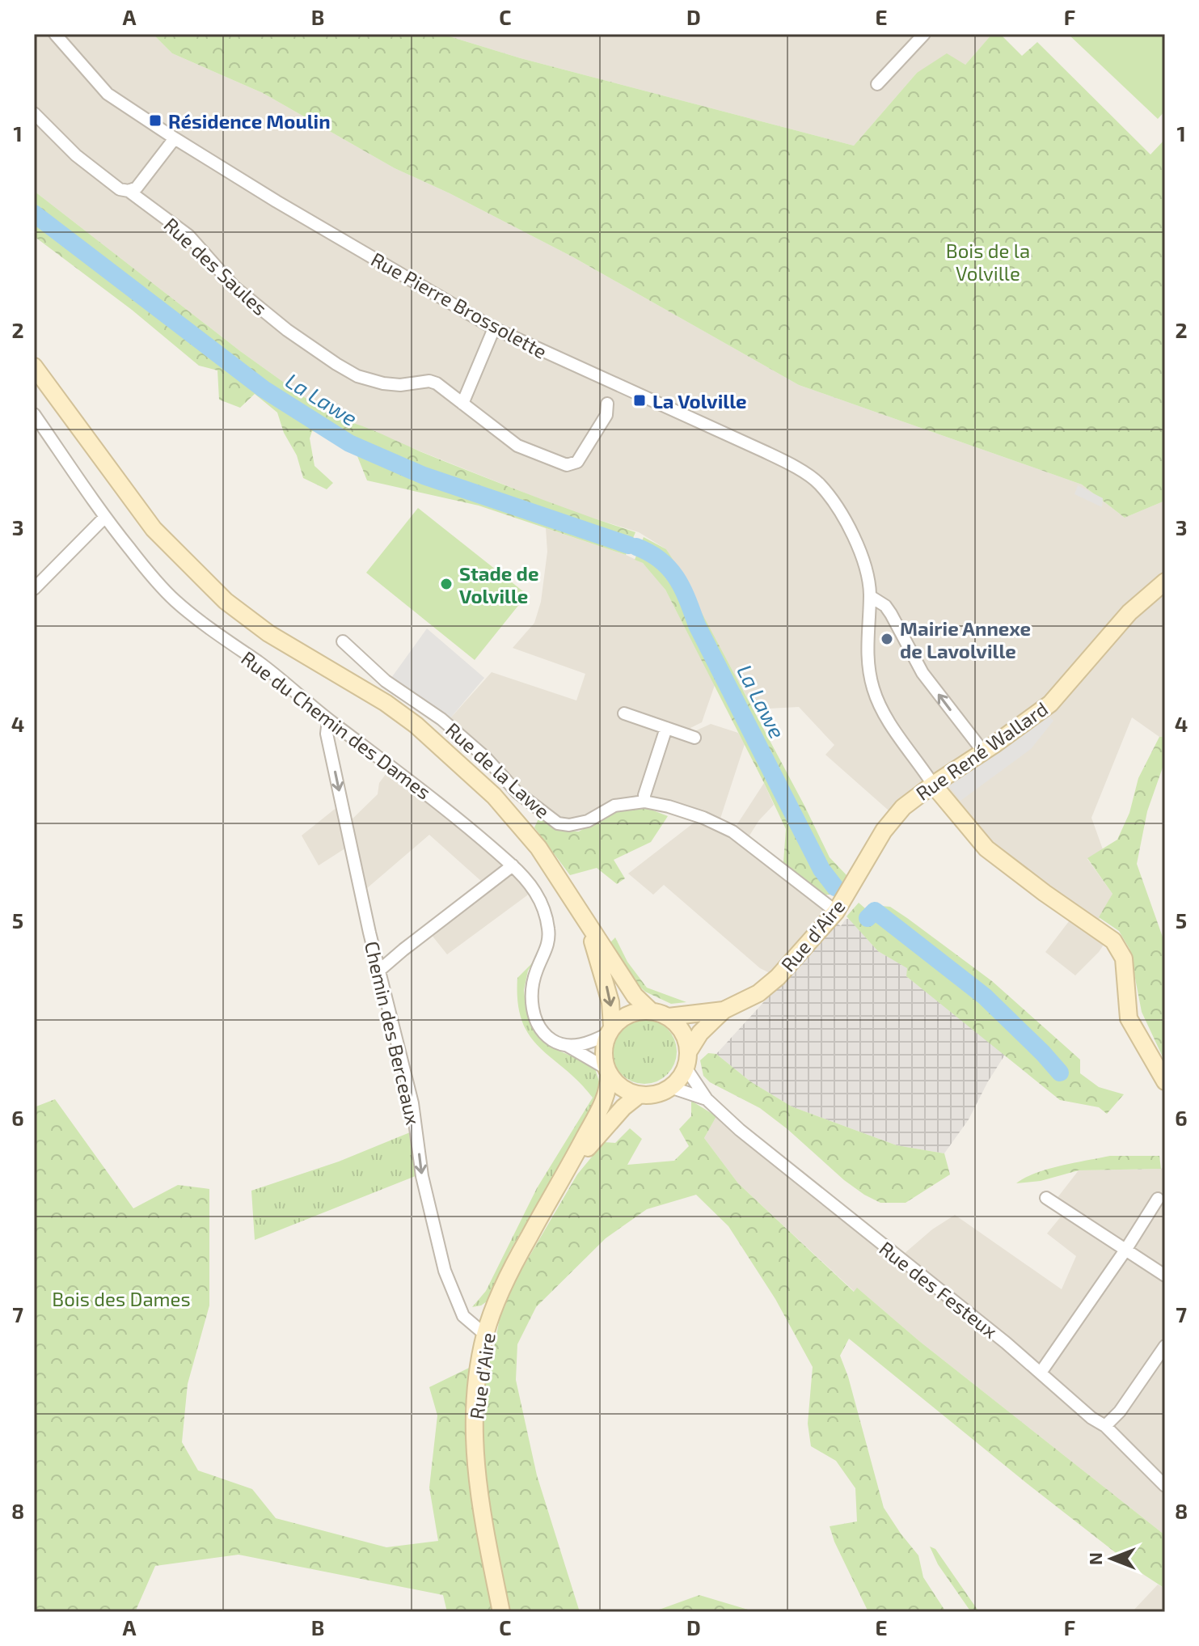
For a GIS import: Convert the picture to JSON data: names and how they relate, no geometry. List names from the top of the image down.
{
  "streets": {
    "main road": ["Rue René Wallard", "Rue d'Aire"],
    "street": [
      "Rue des Saules",
      "Rue Pierre Brossolette",
      "Rue du Chemin des Dames",
      "Rue de la Lawe",
      "Chemin des Berceaux",
      "Rue des Festeux"
    ]
  },
  "crossings": [
    ["Rue Pierre Brossolette", "Rue René Wallard"],
    ["Rue du Chemin des Dames", "Rue d'Aire"],
    ["Rue du Chemin des Dames", "Chemin des Berceaux"],
    ["Rue du Chemin des Dames", "Rue des Festeux"],
    ["Rue René Wallard", "Rue d'Aire"],
    ["Rue de la Lawe", "Rue d'Aire"],
    ["Rue d'Aire", "Chemin des Berceaux"],
    ["Rue d'Aire", "Rue des Festeux"]
  ],
  "one_way": ["Chemin des Berceaux"],
  "water": ["La Lawe"],
  "parks": ["Bois de la Volville", "Bois des Dames"],
  "places": {
    "transit": ["Résidence Moulin", "La Volville"],
    "other": ["Stade de Volville", "Mairie Annexe de Lavolville"]
  },
  "north": "left",
  "grid": {
    "columns": [
      "A",
      "B",
      "C",
      "D",
      "E",
      "F"
    ],
    "rows": [
      "1",
      "2",
      "3",
      "4",
      "5",
      "6",
      "7",
      "8"
    ]
  }
}
